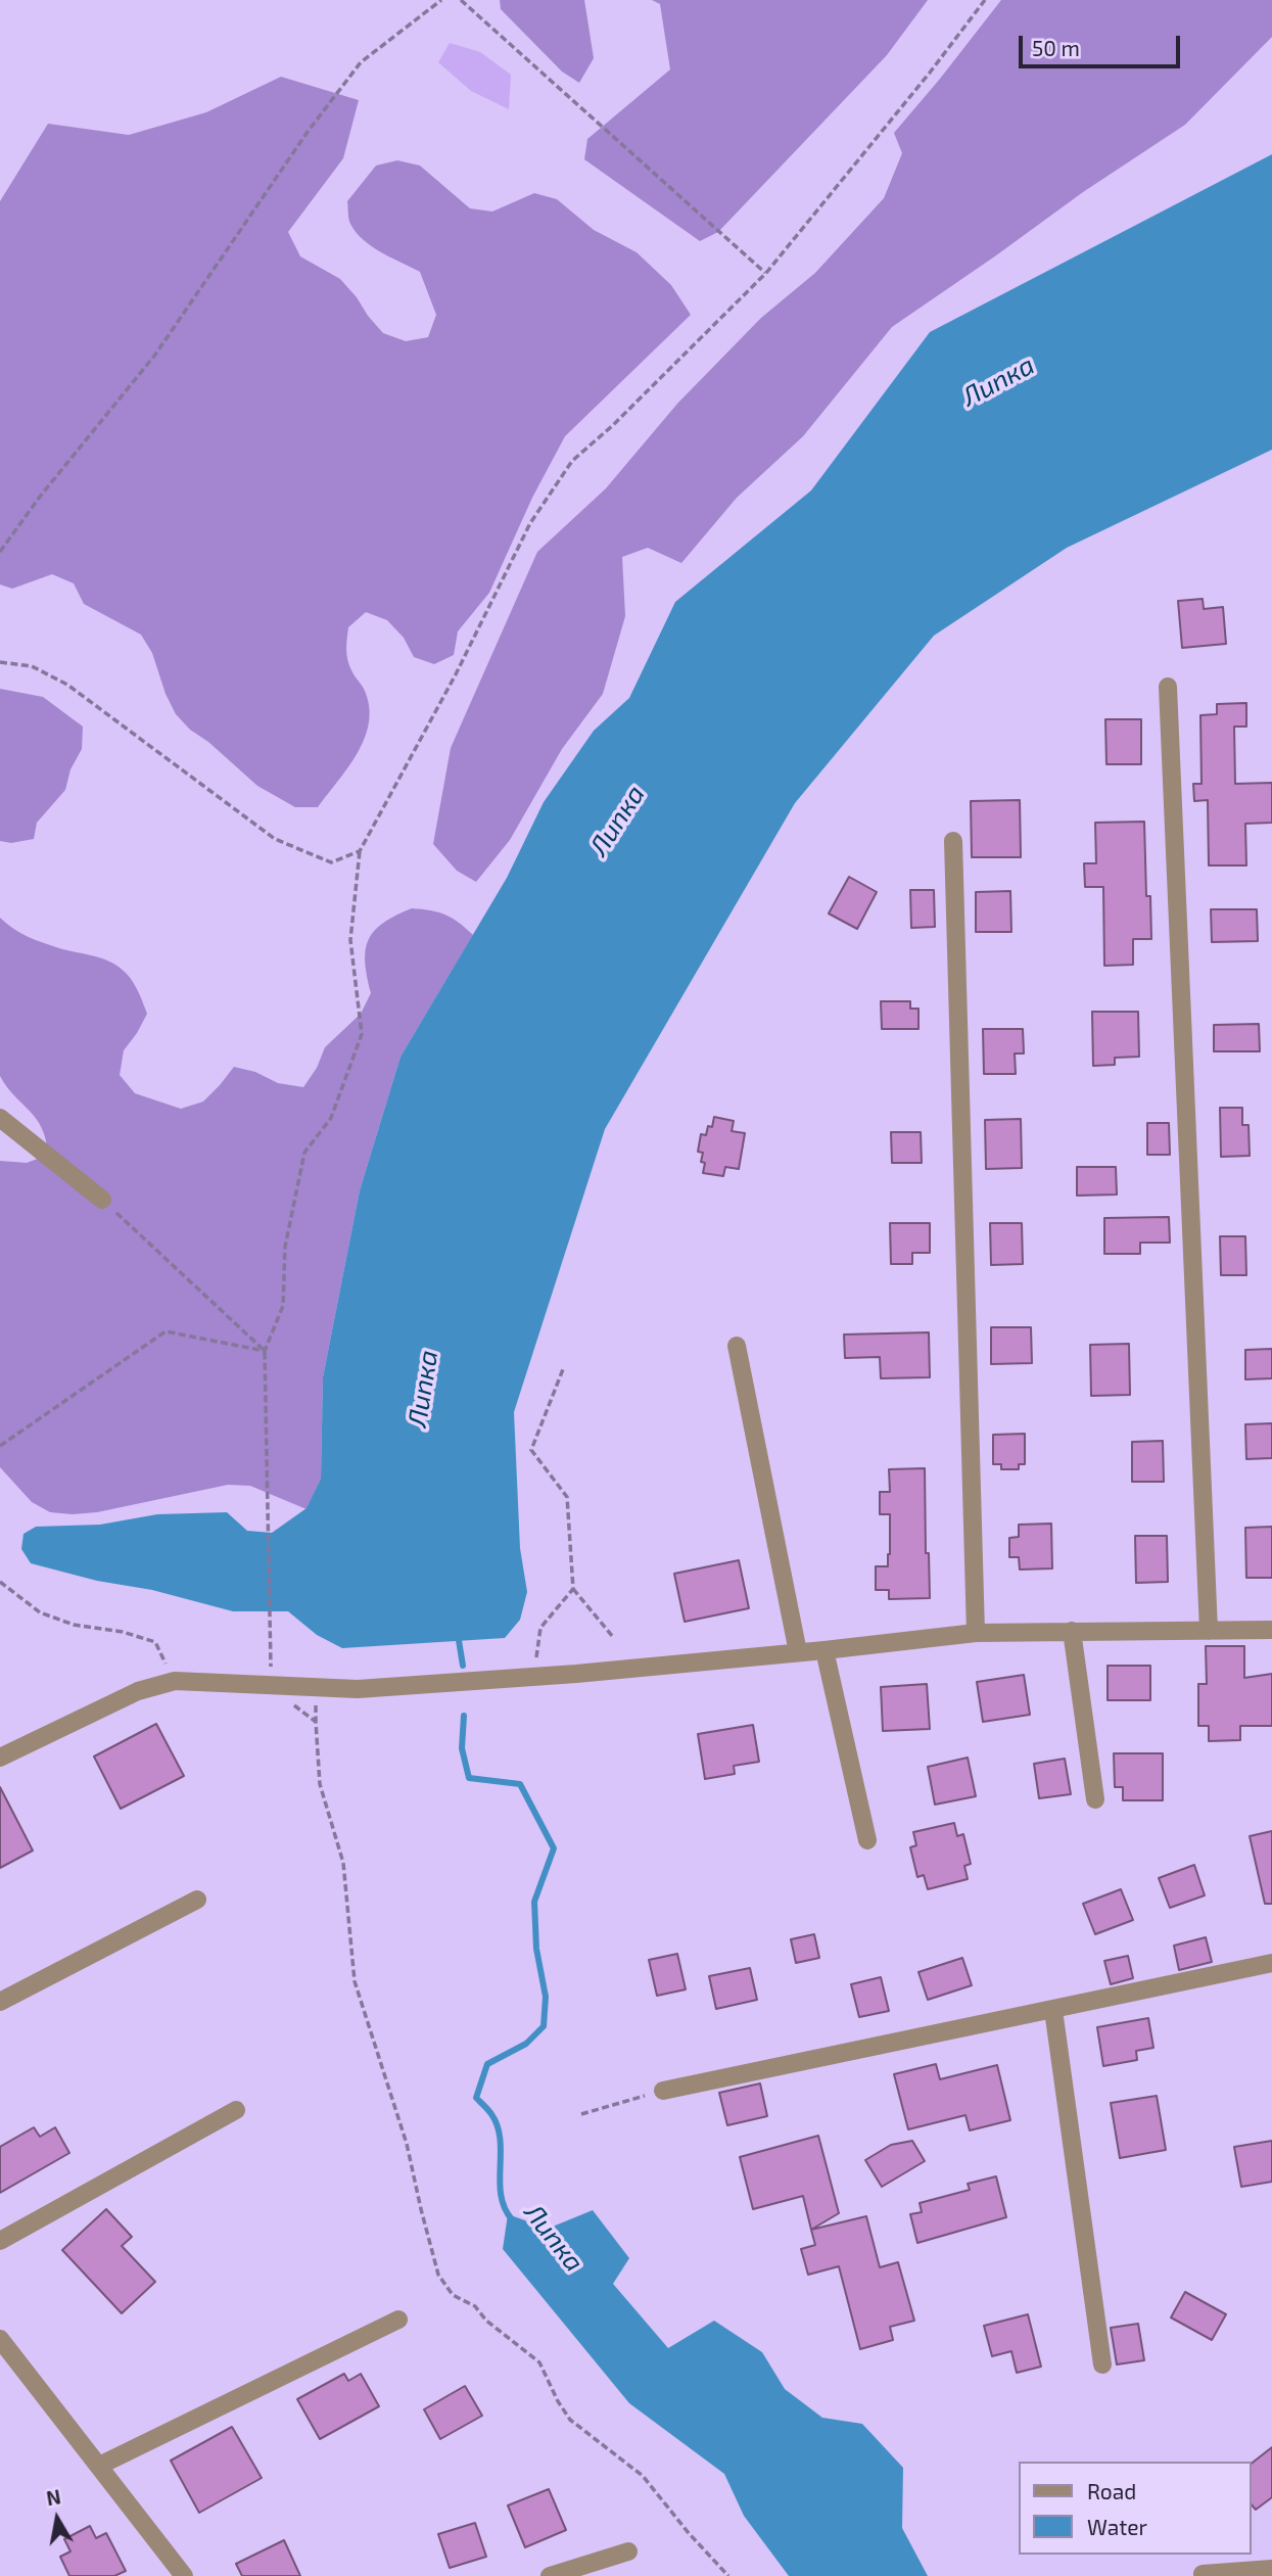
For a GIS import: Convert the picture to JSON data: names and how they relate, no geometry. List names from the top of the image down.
{
  "water": ["Липка"],
  "legend": ["Road", "Water"],
  "scale_bar": "50 m",
  "north": "top"
}
